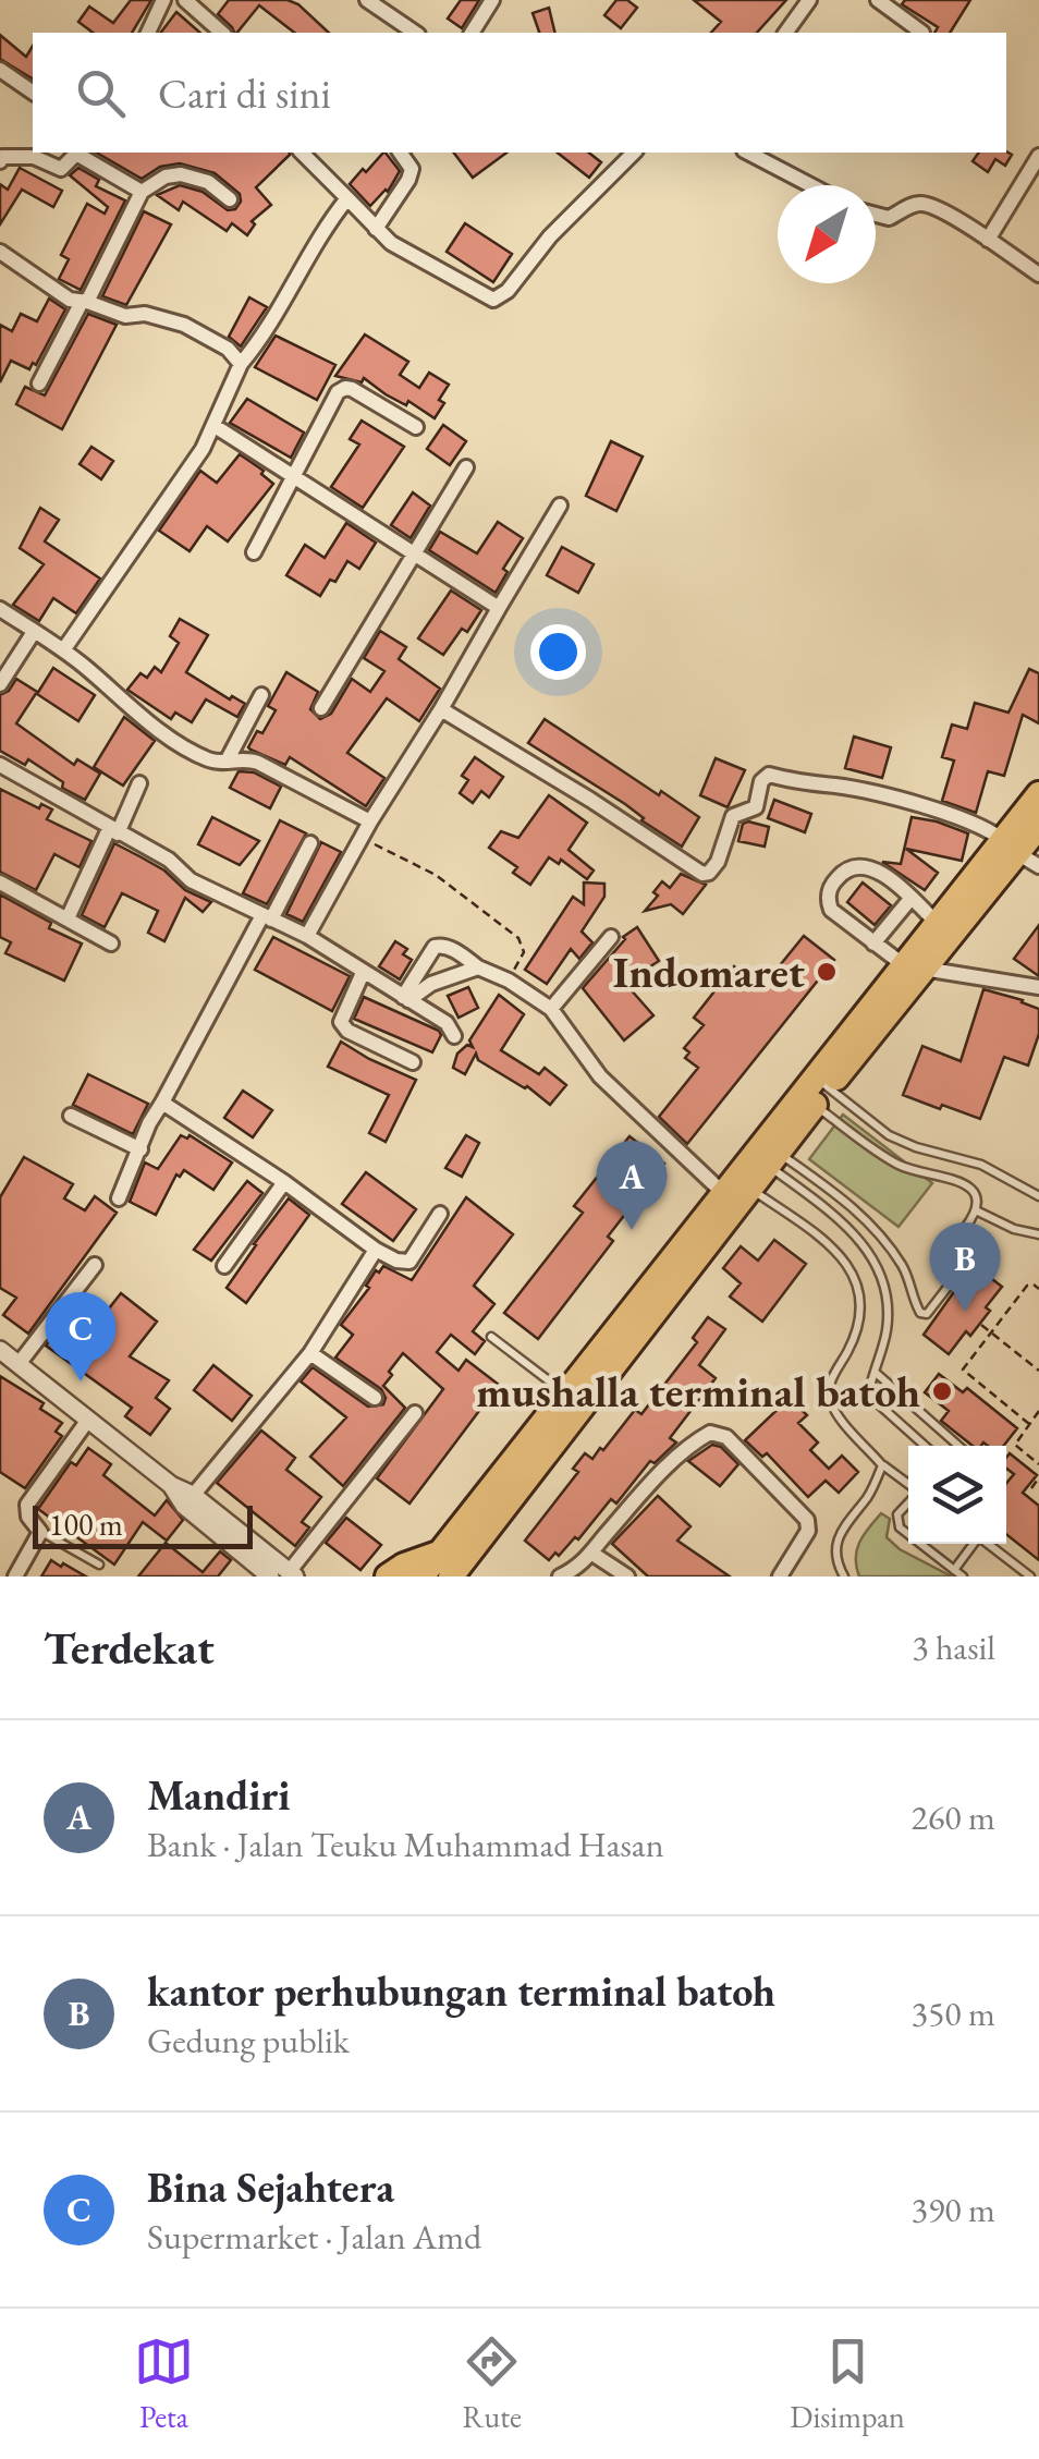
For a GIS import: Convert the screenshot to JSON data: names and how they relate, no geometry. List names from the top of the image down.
{
  "places": ["Indomaret", "mushalla terminal batoh"],
  "scale_bar": "100 m",
  "north": "bottom left",
  "page": {
    "search": "Cari di sini",
    "pins": ["A", "B", "C"],
    "scale": "100 m",
    "heading": ["Terdekat", "3 hasil"],
    "list": [
      {
        "mark": "A",
        "name": "Mandiri",
        "note": "Bank · Jalan Teuku Muhammad Hasan",
        "value": "260 m"
      },
      {
        "mark": "B",
        "name": "kantor perhubungan terminal batoh",
        "note": "Gedung publik",
        "value": "350 m"
      },
      {
        "mark": "C",
        "name": "Bina Sejahtera",
        "note": "Supermarket · Jalan Amd",
        "value": "390 m"
      }
    ],
    "nav": ["Peta", "Rute", "Disimpan"]
  }
}
